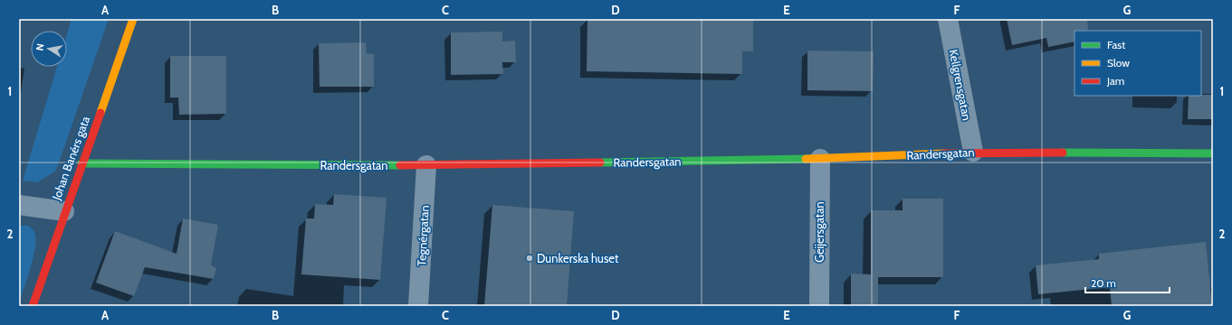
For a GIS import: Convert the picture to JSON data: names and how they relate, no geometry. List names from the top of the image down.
{
  "streets": {
    "street": [
      "Kellgrensgatan",
      "Randersgatan",
      "Johan Banérs gata",
      "Geijersgatan",
      "Tegnérgatan"
    ]
  },
  "crossings": [
    ["Kellgrensgatan", "Randersgatan"],
    ["Randersgatan", "Johan Banérs gata"],
    ["Randersgatan", "Geijersgatan"],
    ["Randersgatan", "Tegnérgatan"]
  ],
  "places": ["Dunkerska huset"],
  "legend": ["Fast", "Slow", "Jam"],
  "scale_bar": "20 m",
  "north": "left",
  "grid": {
    "columns": [
      "A",
      "B",
      "C",
      "D",
      "E",
      "F",
      "G"
    ],
    "rows": ["1", "2"]
  }
}
